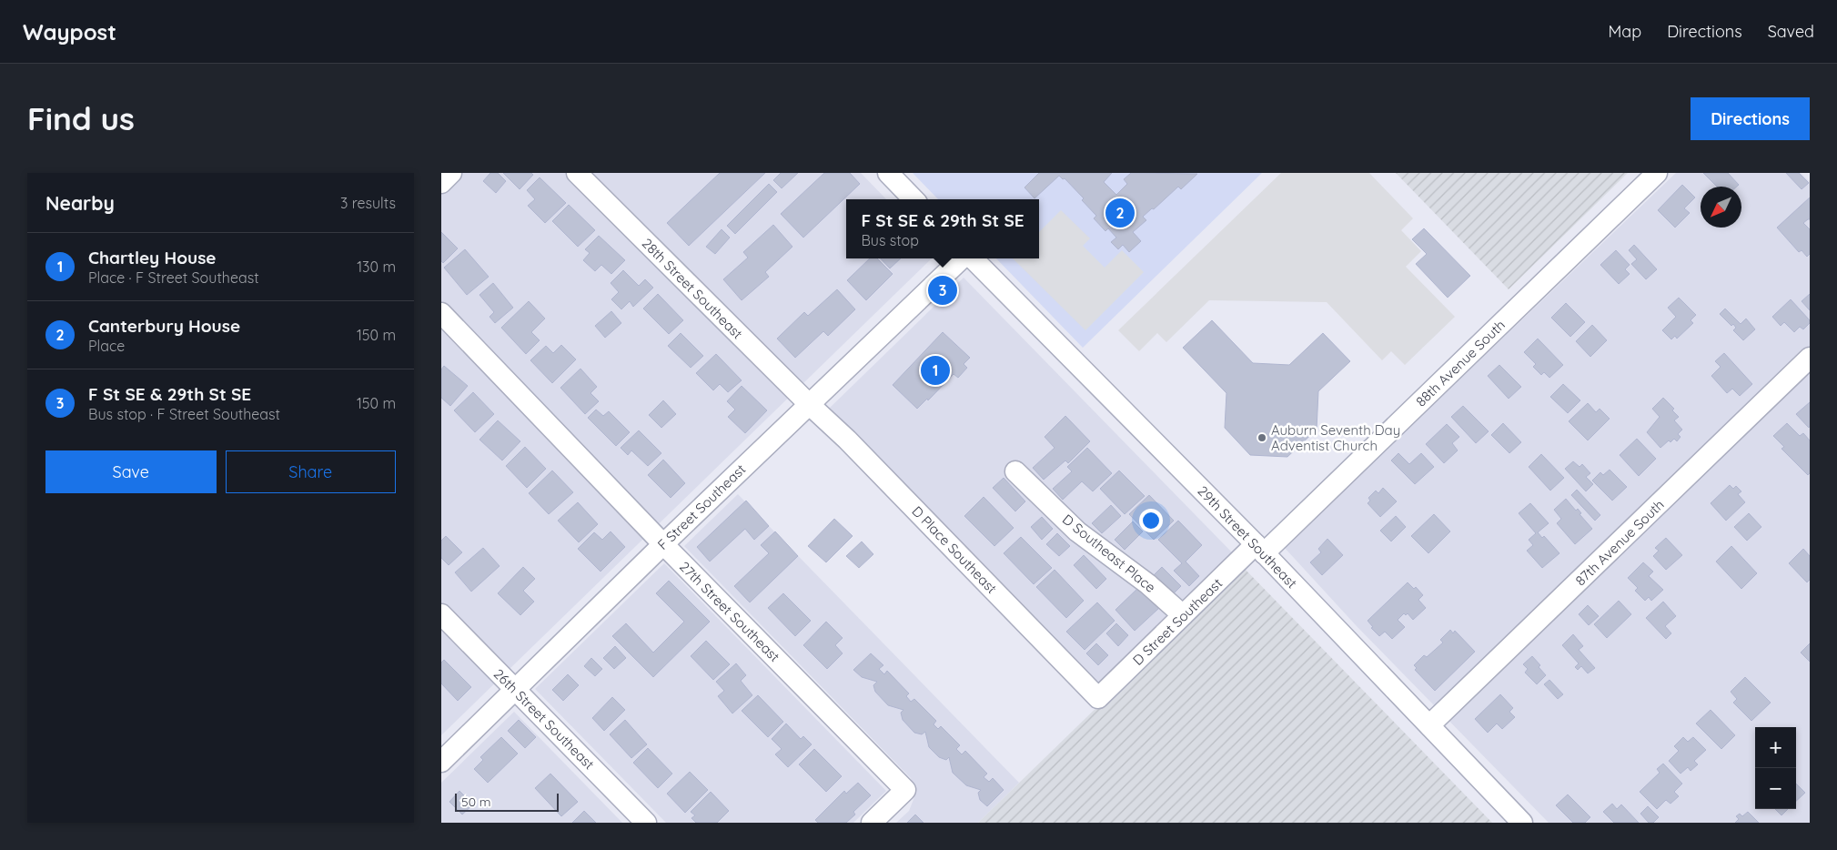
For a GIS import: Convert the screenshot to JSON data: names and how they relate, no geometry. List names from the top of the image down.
{
  "streets": {
    "street": [
      "28th Street Southeast",
      "88th Avenue South",
      "F Street Southeast",
      "29th Street Southeast",
      "87th Avenue South",
      "D Place Southeast",
      "D Southeast Place",
      "27th Street Southeast",
      "D Street Southeast",
      "26th Street Southeast"
    ]
  },
  "crossings": [
    ["28th Street Southeast", "F Street Southeast"],
    ["28th Street Southeast", "D Place Southeast"],
    ["88th Avenue South", "29th Street Southeast"],
    ["88th Avenue South", "D Street Southeast"],
    ["F Street Southeast", "D Place Southeast"],
    ["F Street Southeast", "27th Street Southeast"],
    ["F Street Southeast", "26th Street Southeast"],
    ["29th Street Southeast", "87th Avenue South"],
    ["29th Street Southeast", "D Street Southeast"],
    ["D Place Southeast", "D Street Southeast"],
    ["D Southeast Place", "D Street Southeast"]
  ],
  "places": ["Auburn Seventh Day Adventist Church"],
  "scale_bar": "50 m",
  "north": "bottom left",
  "page": {
    "header": "Waypost",
    "nav": ["Map", "Directions", "Saved"],
    "buttons": [
      "Directions",
      ["Save", "Share"]
    ],
    "title": "Find us",
    "heading": ["Nearby", "3 results"],
    "pins": ["2", "3", "1"],
    "popup": ["F St SE & 29th St SE", "Bus stop"],
    "list": [
      {
        "mark": "1",
        "name": "Chartley House",
        "note": "Place · F Street Southeast",
        "value": "130 m"
      },
      {
        "mark": "2",
        "name": "Canterbury House",
        "note": "Place",
        "value": "150 m"
      },
      {
        "mark": "3",
        "name": "F St SE & 29th St SE",
        "note": "Bus stop · F Street Southeast",
        "value": "150 m"
      }
    ],
    "map_buttons": ["+", "−"],
    "scale": "50 m"
  }
}
